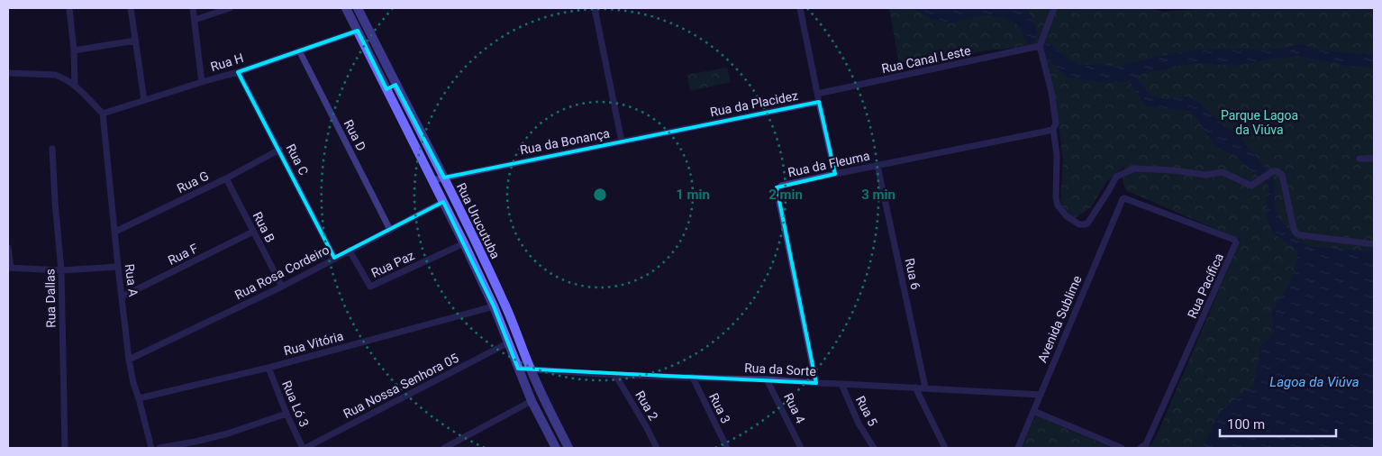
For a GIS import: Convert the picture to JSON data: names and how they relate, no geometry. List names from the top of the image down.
{
  "streets": {
    "street": [
      "Rua Canal Leste",
      "Rua H",
      "Rua da Placidez",
      "Rua D",
      "Rua da Bonança",
      "Rua C",
      "Rua da Fleuma",
      "Rua G",
      "Rua Urucutuba",
      "Rua B",
      "Rua F",
      "Rua Paz",
      "Rua Rosa Cordeiro",
      "Rua 6",
      "Rua A",
      "Rua Pacífica",
      "Rua Dallas",
      "Avenida Sublime",
      "Rua Vitória",
      "Rua da Sorte",
      "Rua Nossa Senhora 05",
      "Rua Ló 3",
      "Rua 2",
      "Rua 3",
      "Rua 4",
      "Rua 5"
    ]
  },
  "crossings": [
    ["Rua H", "Rua D"],
    ["Rua H", "Rua C"],
    ["Rua H", "Rua Urucutuba"],
    ["Rua H", "Rua A"],
    ["Rua da Placidez", "Rua da Bonança"],
    ["Rua D", "Rua Rosa Cordeiro"],
    ["Rua da Bonança", "Rua Urucutuba"],
    ["Rua C", "Rua G"],
    ["Rua C", "Rua Rosa Cordeiro"],
    ["Rua da Fleuma", "Rua 6"],
    ["Rua da Fleuma", "Rua da Sorte"],
    ["Rua G", "Rua B"],
    ["Rua G", "Rua A"],
    ["Rua Urucutuba", "Rua Paz"],
    ["Rua Urucutuba", "Rua Rosa Cordeiro"],
    ["Rua Urucutuba", "Rua Vitória"],
    ["Rua Urucutuba", "Rua da Sorte"],
    ["Rua Urucutuba", "Rua Nossa Senhora 05"],
    ["Rua B", "Rua F"],
    ["Rua B", "Rua Rosa Cordeiro"],
    ["Rua F", "Rua A"],
    ["Rua Paz", "Rua Rosa Cordeiro"],
    ["Rua Rosa Cordeiro", "Rua A"],
    ["Rua 6", "Rua da Sorte"],
    ["Rua A", "Rua Vitória"],
    ["Rua Pacífica", "Avenida Sublime"],
    ["Avenida Sublime", "Rua da Sorte"],
    ["Rua Vitória", "Rua Ló 3"],
    ["Rua da Sorte", "Rua 2"],
    ["Rua da Sorte", "Rua 3"],
    ["Rua da Sorte", "Rua 4"],
    ["Rua da Sorte", "Rua 5"],
    ["Rua Nossa Senhora 05", "Rua Ló 3"]
  ],
  "water": ["Lagoa da Viúva"],
  "parks": ["Parque Lagoa da Viúva"],
  "scale_bar": "100 m",
  "rings": ["1 min", "2 min", "3 min"]
}
